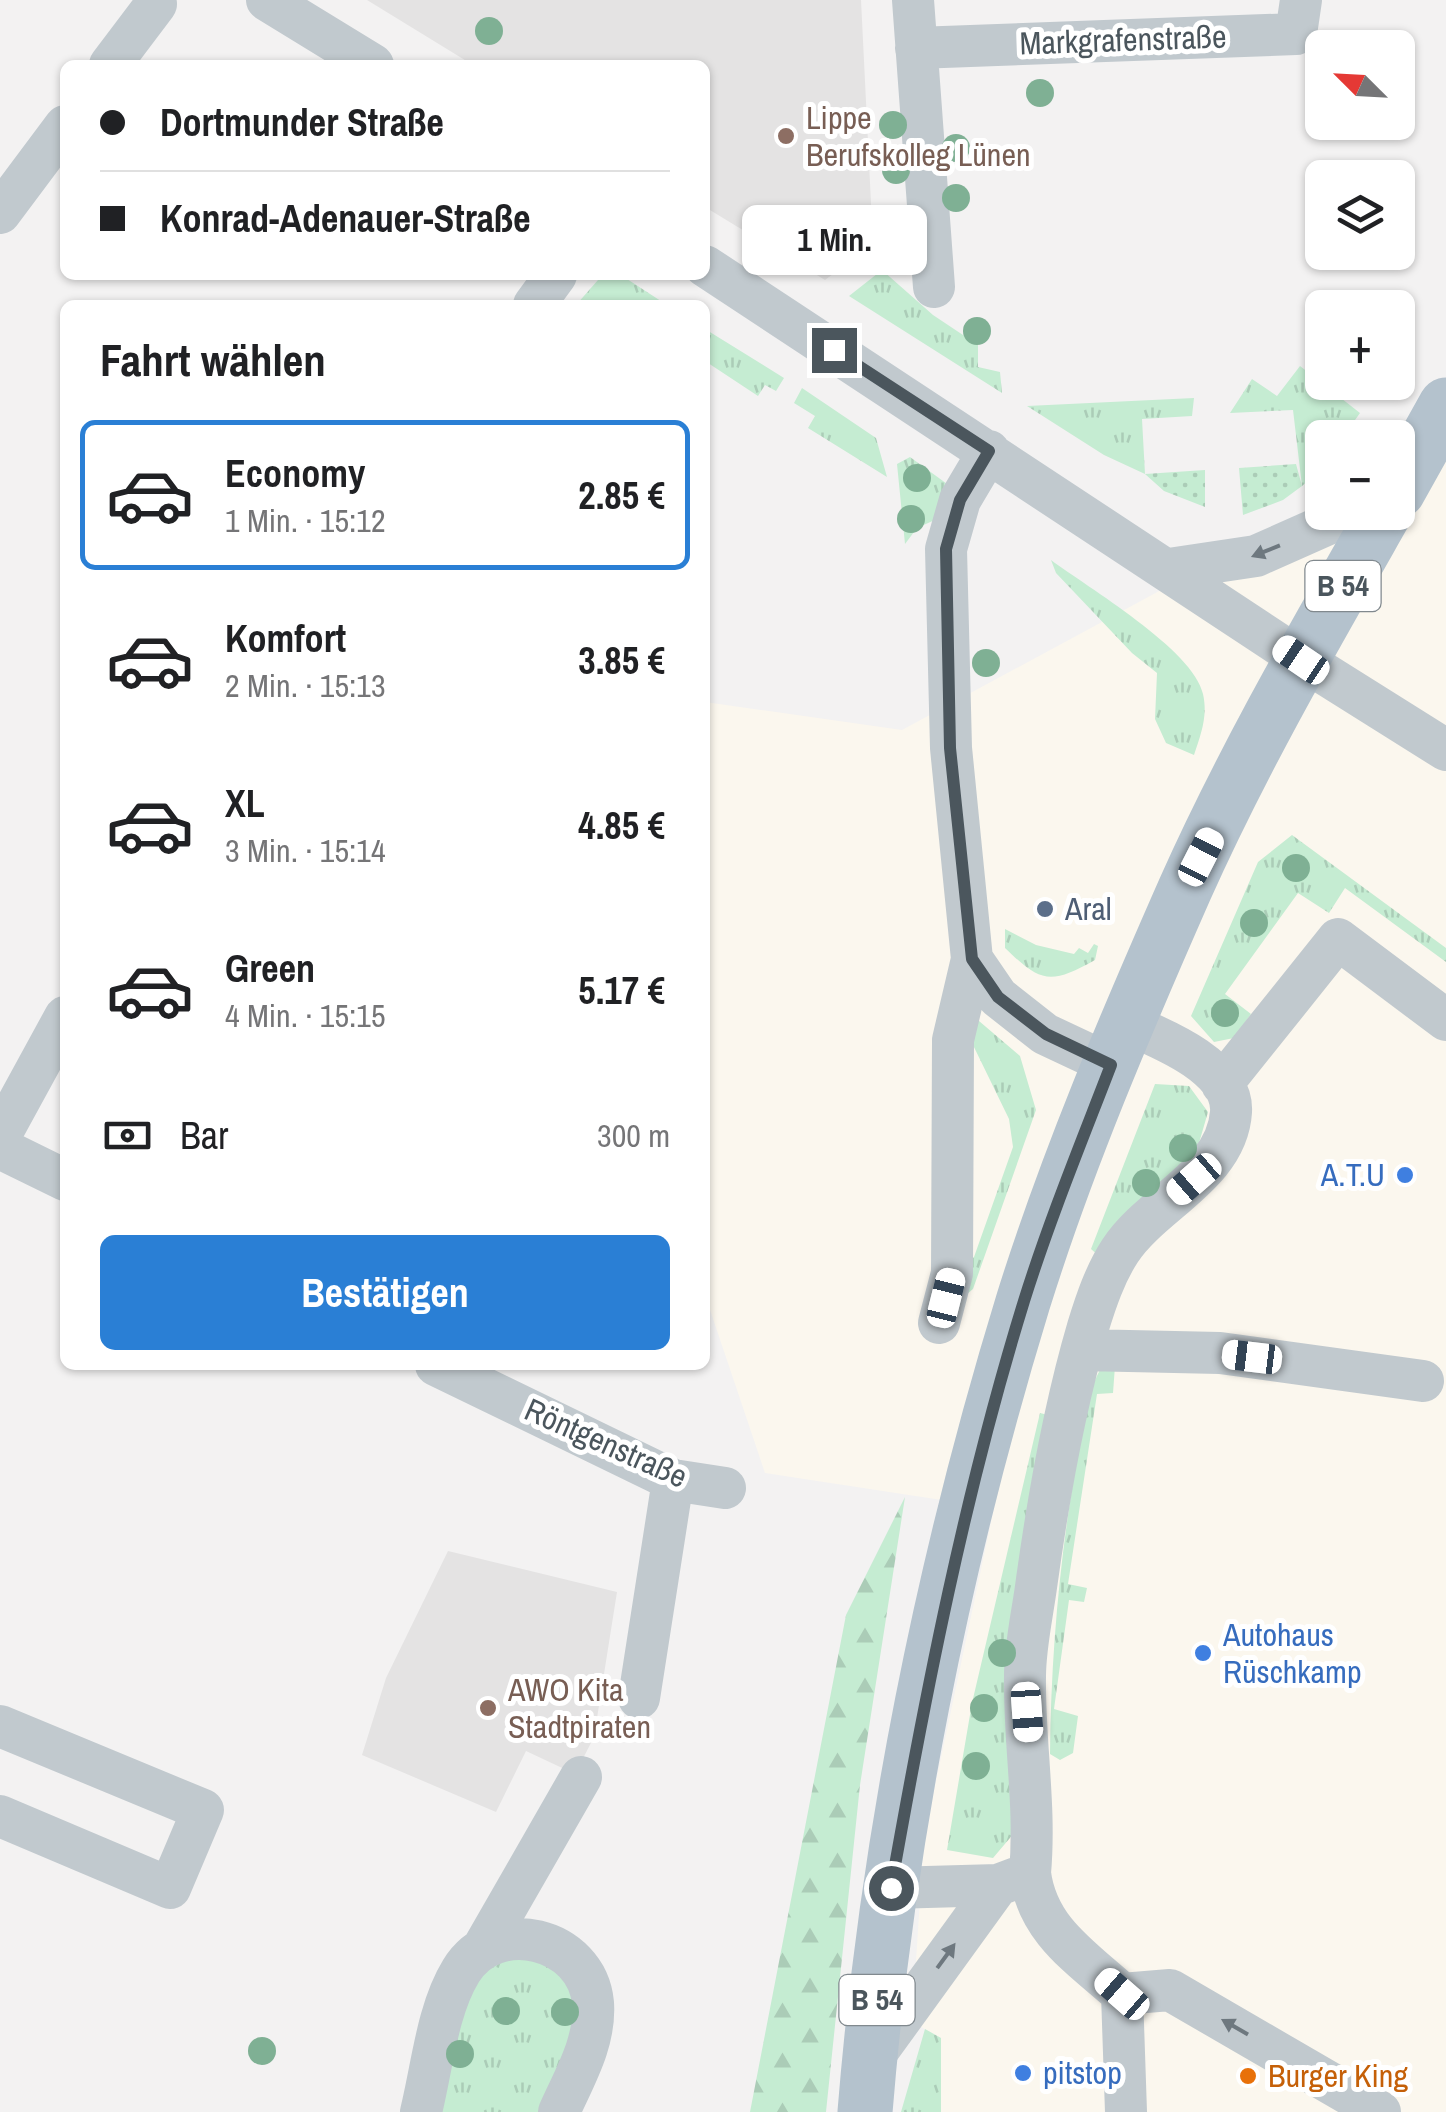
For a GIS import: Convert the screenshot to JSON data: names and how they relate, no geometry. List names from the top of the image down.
{
  "streets": {
    "main road": ["B 54"],
    "street": ["Markgrafenstraße", "Röntgenstraße"]
  },
  "places": [
    "Lippe Berufskolleg Lünen",
    "Aral",
    "A.T.U",
    "Autohaus Rüschkamp",
    "AWO Kita Stadtpiraten",
    "pitstop",
    "Burger King"
  ],
  "north": "top left",
  "page": {
    "map_buttons": ["+", "−"],
    "banner": ["Dortmunder Straße", "Konrad-Adenauer-Straße"],
    "bubble": "1 Min.",
    "heading": "Fahrt wählen",
    "list": [
      {
        "name": "Economy",
        "note": "1 Min. · 15:12",
        "value": "2.85 €"
      },
      {
        "name": "Komfort",
        "note": "2 Min. · 15:13",
        "value": "3.85 €"
      },
      {
        "name": "XL",
        "note": "3 Min. · 15:14",
        "value": "4.85 €"
      },
      {
        "name": "Green",
        "note": "4 Min. · 15:15",
        "value": "5.17 €"
      }
    ],
    "pay": ["Bar", "300 m"],
    "buttons": "Bestätigen"
  }
}
